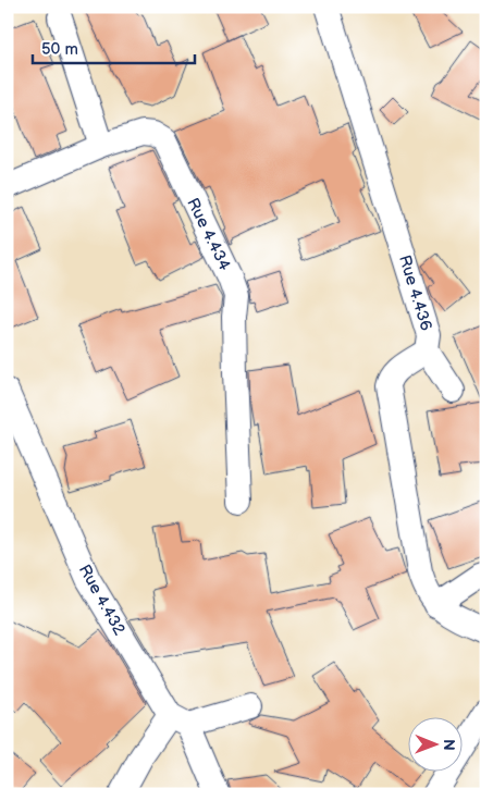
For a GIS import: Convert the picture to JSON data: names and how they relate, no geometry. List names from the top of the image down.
{
  "streets": {
    "street": ["Rue 4.434", "Rue 4.436", "Rue 4.432"]
  },
  "scale_bar": "50 m",
  "north": "right"
}
